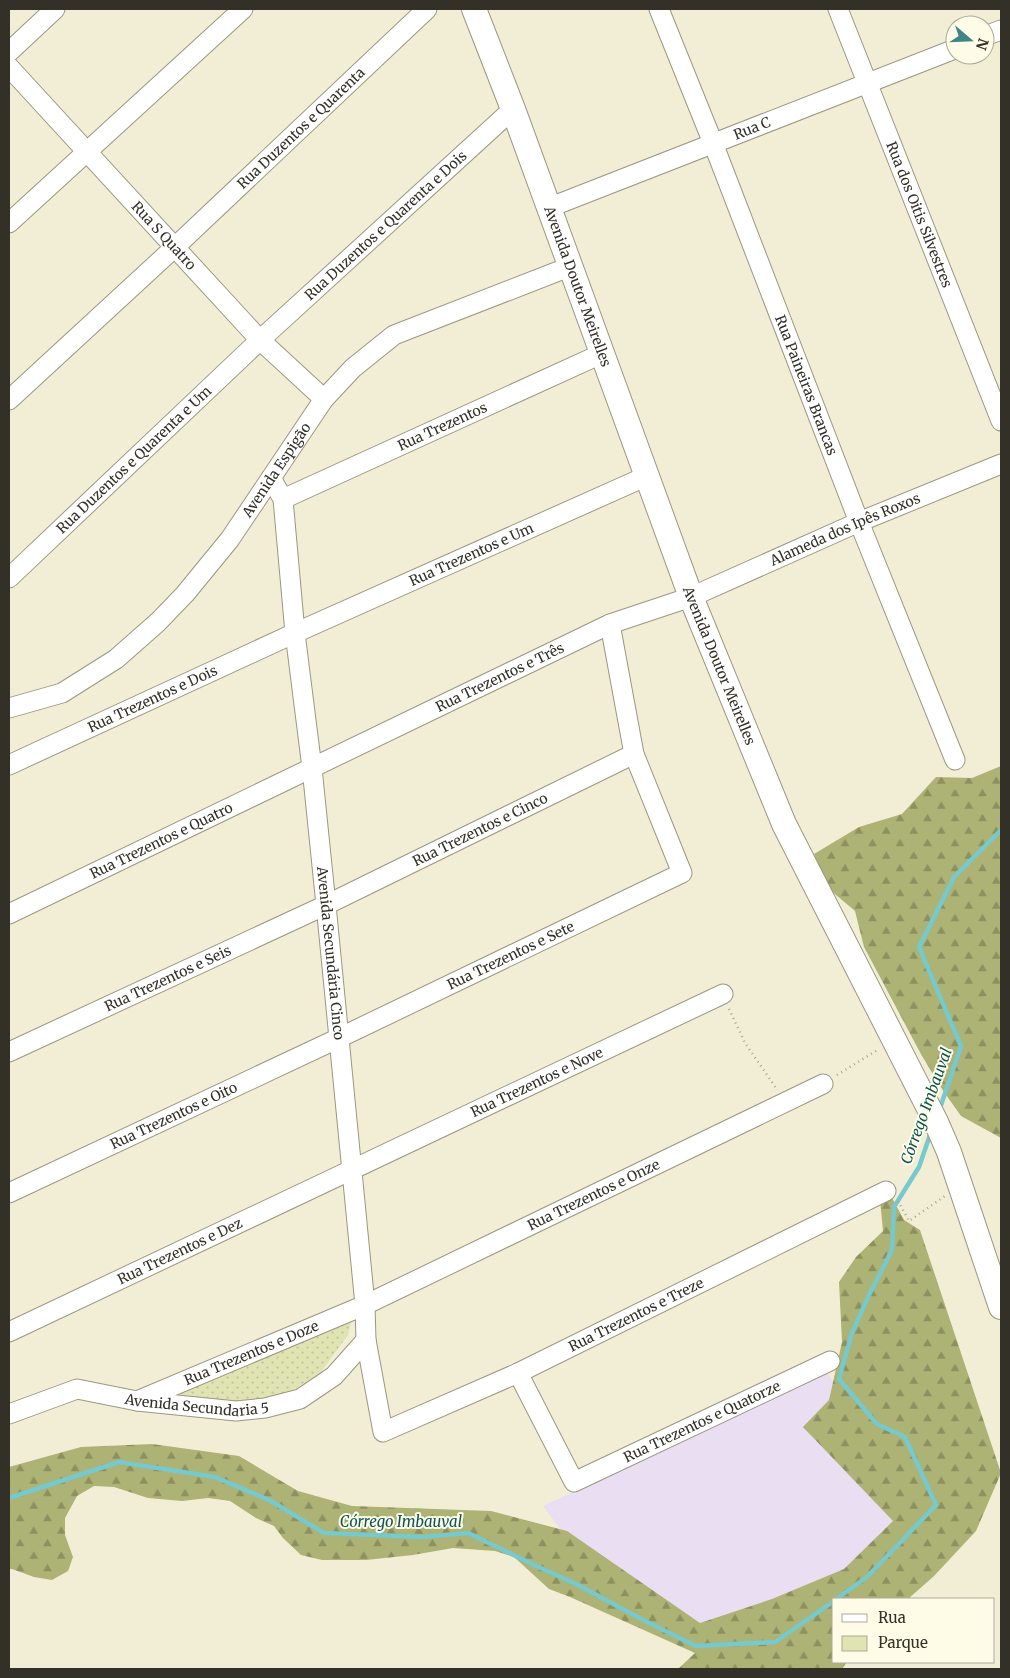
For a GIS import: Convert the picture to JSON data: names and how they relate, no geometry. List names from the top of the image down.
{
  "streets": {
    "main road": ["Avenida Doutor Meirelles"],
    "street": [
      "Rua Duzentos e Quarenta",
      "Rua C",
      "Rua dos Oitis Silvestres",
      "Rua Duzentos e Quarenta e Dois",
      "Rua S Quatro",
      "Rua Paineiras Brancas",
      "Rua Trezentos",
      "Rua Duzentos e Quarenta e Um",
      "Avenida Espigão",
      "Alameda dos Ipês Roxos",
      "Rua Trezentos e Um",
      "Rua Trezentos e Três",
      "Rua Trezentos e Dois",
      "Rua Trezentos e Cinco",
      "Rua Trezentos e Quatro",
      "Avenida Secundária Cinco",
      "Rua Trezentos e Sete",
      "Rua Trezentos e Seis",
      "Rua Trezentos e Nove",
      "Rua Trezentos e Oito",
      "Rua Trezentos e Onze",
      "Rua Trezentos e Dez",
      "Rua Trezentos e Treze",
      "Rua Trezentos e Doze",
      "Avenida Secundaria 5",
      "Rua Trezentos e Quatorze"
    ]
  },
  "crossings": [
    ["Rua Duzentos e Quarenta", "Rua S Quatro"],
    ["Rua C", "Rua dos Oitis Silvestres"],
    ["Rua C", "Avenida Doutor Meirelles"],
    ["Rua C", "Rua Paineiras Brancas"],
    ["Rua Duzentos e Quarenta e Dois", "Rua S Quatro"],
    ["Rua Duzentos e Quarenta e Dois", "Avenida Doutor Meirelles"],
    ["Rua Duzentos e Quarenta e Dois", "Rua Duzentos e Quarenta e Um"],
    ["Rua S Quatro", "Rua Duzentos e Quarenta e Um"],
    ["Rua S Quatro", "Avenida Espigão"],
    ["Avenida Doutor Meirelles", "Rua Trezentos"],
    ["Avenida Doutor Meirelles", "Avenida Espigão"],
    ["Avenida Doutor Meirelles", "Alameda dos Ipês Roxos"],
    ["Avenida Doutor Meirelles", "Rua Trezentos e Um"],
    ["Avenida Doutor Meirelles", "Rua Trezentos e Três"],
    ["Rua Paineiras Brancas", "Alameda dos Ipês Roxos"],
    ["Rua Trezentos", "Avenida Secundária Cinco"],
    ["Avenida Espigão", "Avenida Secundária Cinco"],
    ["Alameda dos Ipês Roxos", "Rua Trezentos e Três"],
    ["Rua Trezentos e Um", "Rua Trezentos e Dois"],
    ["Rua Trezentos e Um", "Avenida Secundária Cinco"],
    ["Rua Trezentos e Três", "Rua Trezentos e Quatro"],
    ["Rua Trezentos e Três", "Avenida Secundária Cinco"],
    ["Rua Trezentos e Dois", "Avenida Secundária Cinco"],
    ["Rua Trezentos e Cinco", "Avenida Secundária Cinco"],
    ["Rua Trezentos e Cinco", "Rua Trezentos e Sete"],
    ["Rua Trezentos e Cinco", "Rua Trezentos e Seis"],
    ["Rua Trezentos e Quatro", "Avenida Secundária Cinco"],
    ["Avenida Secundária Cinco", "Rua Trezentos e Sete"],
    ["Avenida Secundária Cinco", "Rua Trezentos e Seis"],
    ["Avenida Secundária Cinco", "Rua Trezentos e Nove"],
    ["Avenida Secundária Cinco", "Rua Trezentos e Oito"],
    ["Avenida Secundária Cinco", "Rua Trezentos e Onze"],
    ["Avenida Secundária Cinco", "Rua Trezentos e Dez"],
    ["Avenida Secundária Cinco", "Rua Trezentos e Treze"],
    ["Avenida Secundária Cinco", "Rua Trezentos e Doze"],
    ["Avenida Secundária Cinco", "Avenida Secundaria 5"],
    ["Rua Trezentos e Sete", "Rua Trezentos e Oito"],
    ["Rua Trezentos e Nove", "Rua Trezentos e Dez"],
    ["Rua Trezentos e Onze", "Rua Trezentos e Doze"],
    ["Rua Trezentos e Treze", "Rua Trezentos e Quatorze"],
    ["Rua Trezentos e Doze", "Avenida Secundaria 5"]
  ],
  "water": ["Córrego Imbauval"],
  "legend": ["Rua", "Parque"],
  "north": "right"
}
